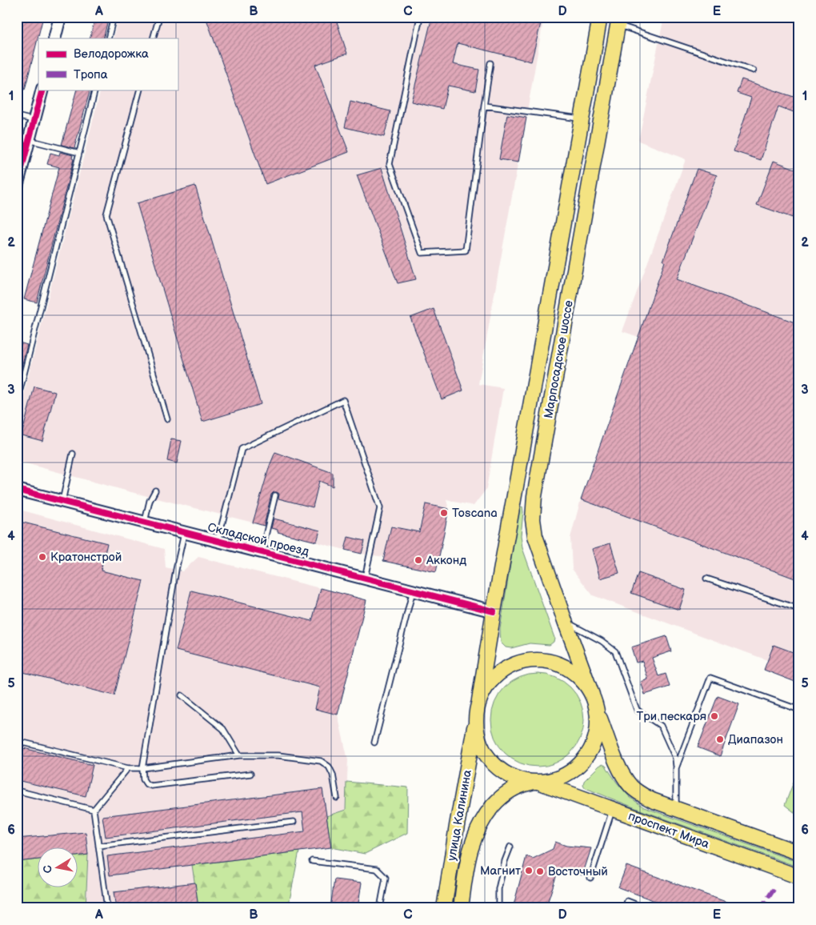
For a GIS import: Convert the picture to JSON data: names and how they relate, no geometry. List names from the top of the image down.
{
  "streets": {
    "main road": ["Марпосадское шоссе", "улица Калинина", "проспект Мира"],
    "street": ["Складской проезд"]
  },
  "crossings": [
    ["Марпосадское шоссе", "Складской проезд"],
    ["Марпосадское шоссе", "улица Калинина"],
    ["Марпосадское шоссе", "проспект Мира"],
    ["улица Калинина", "проспект Мира"]
  ],
  "places": [
    "Toscana",
    "Кратонстрой",
    "Акконд",
    "Три пескаря",
    "Диапазон",
    "Магнит",
    "Восточный"
  ],
  "legend": ["Велодорожка", "Тропа"],
  "north": "left",
  "grid": {
    "columns": [
      "A",
      "B",
      "C",
      "D",
      "E"
    ],
    "rows": [
      "1",
      "2",
      "3",
      "4",
      "5",
      "6"
    ]
  }
}
